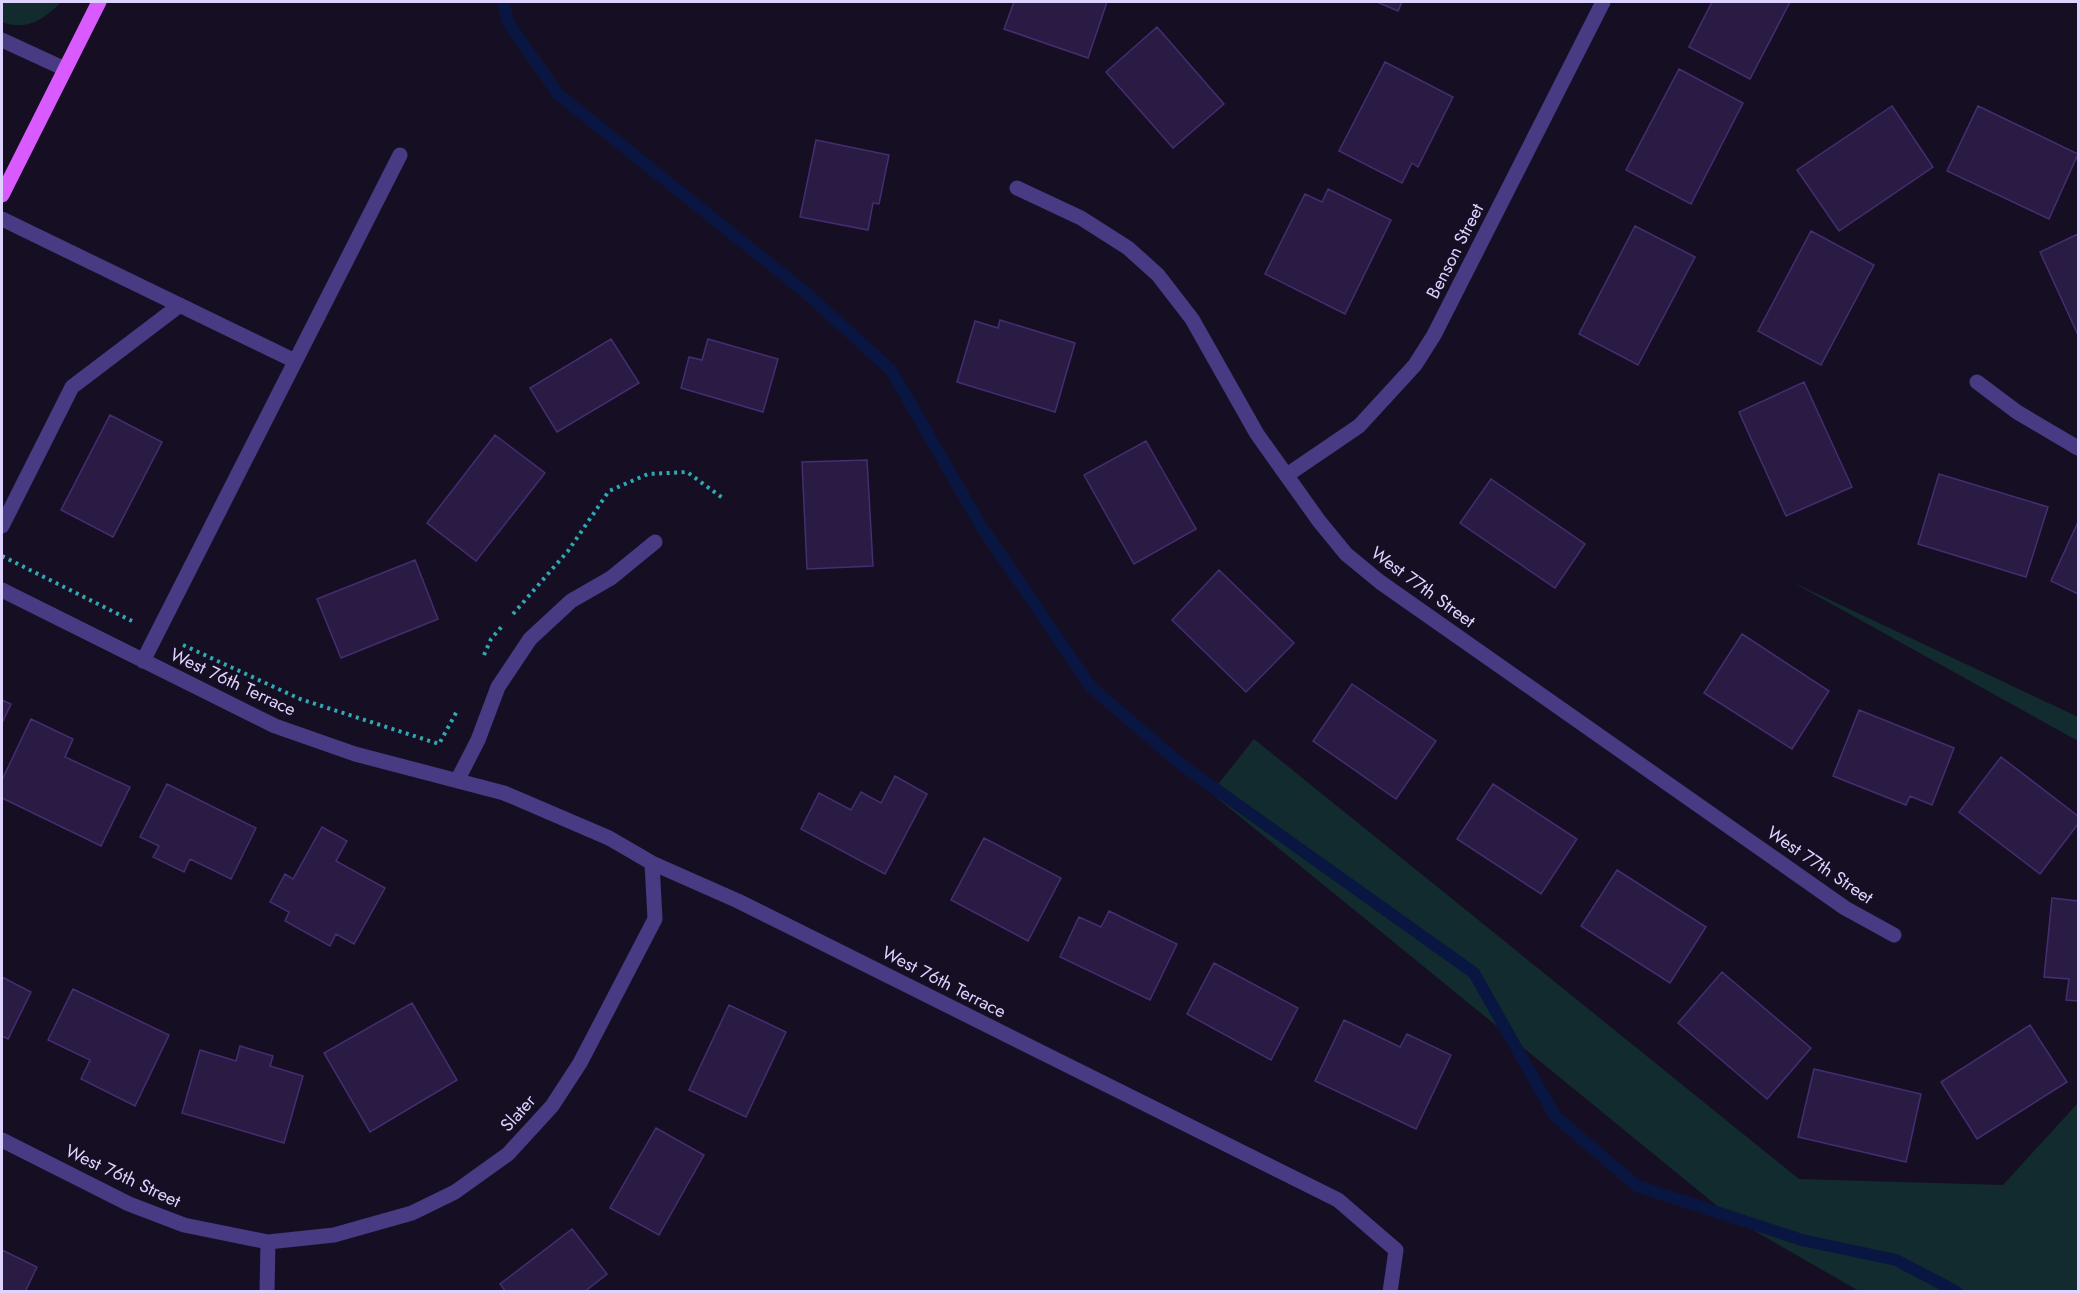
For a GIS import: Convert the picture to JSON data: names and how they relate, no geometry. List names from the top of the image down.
{
  "streets": {
    "street": [
      "Benson Street",
      "West 77th Street",
      "West 76th Terrace",
      "Slater",
      "West 76th Street"
    ]
  },
  "crossings": [
    ["Benson Street", "West 77th Street"],
    ["West 76th Terrace", "Slater"],
    ["Slater", "West 76th Street"]
  ]
}
